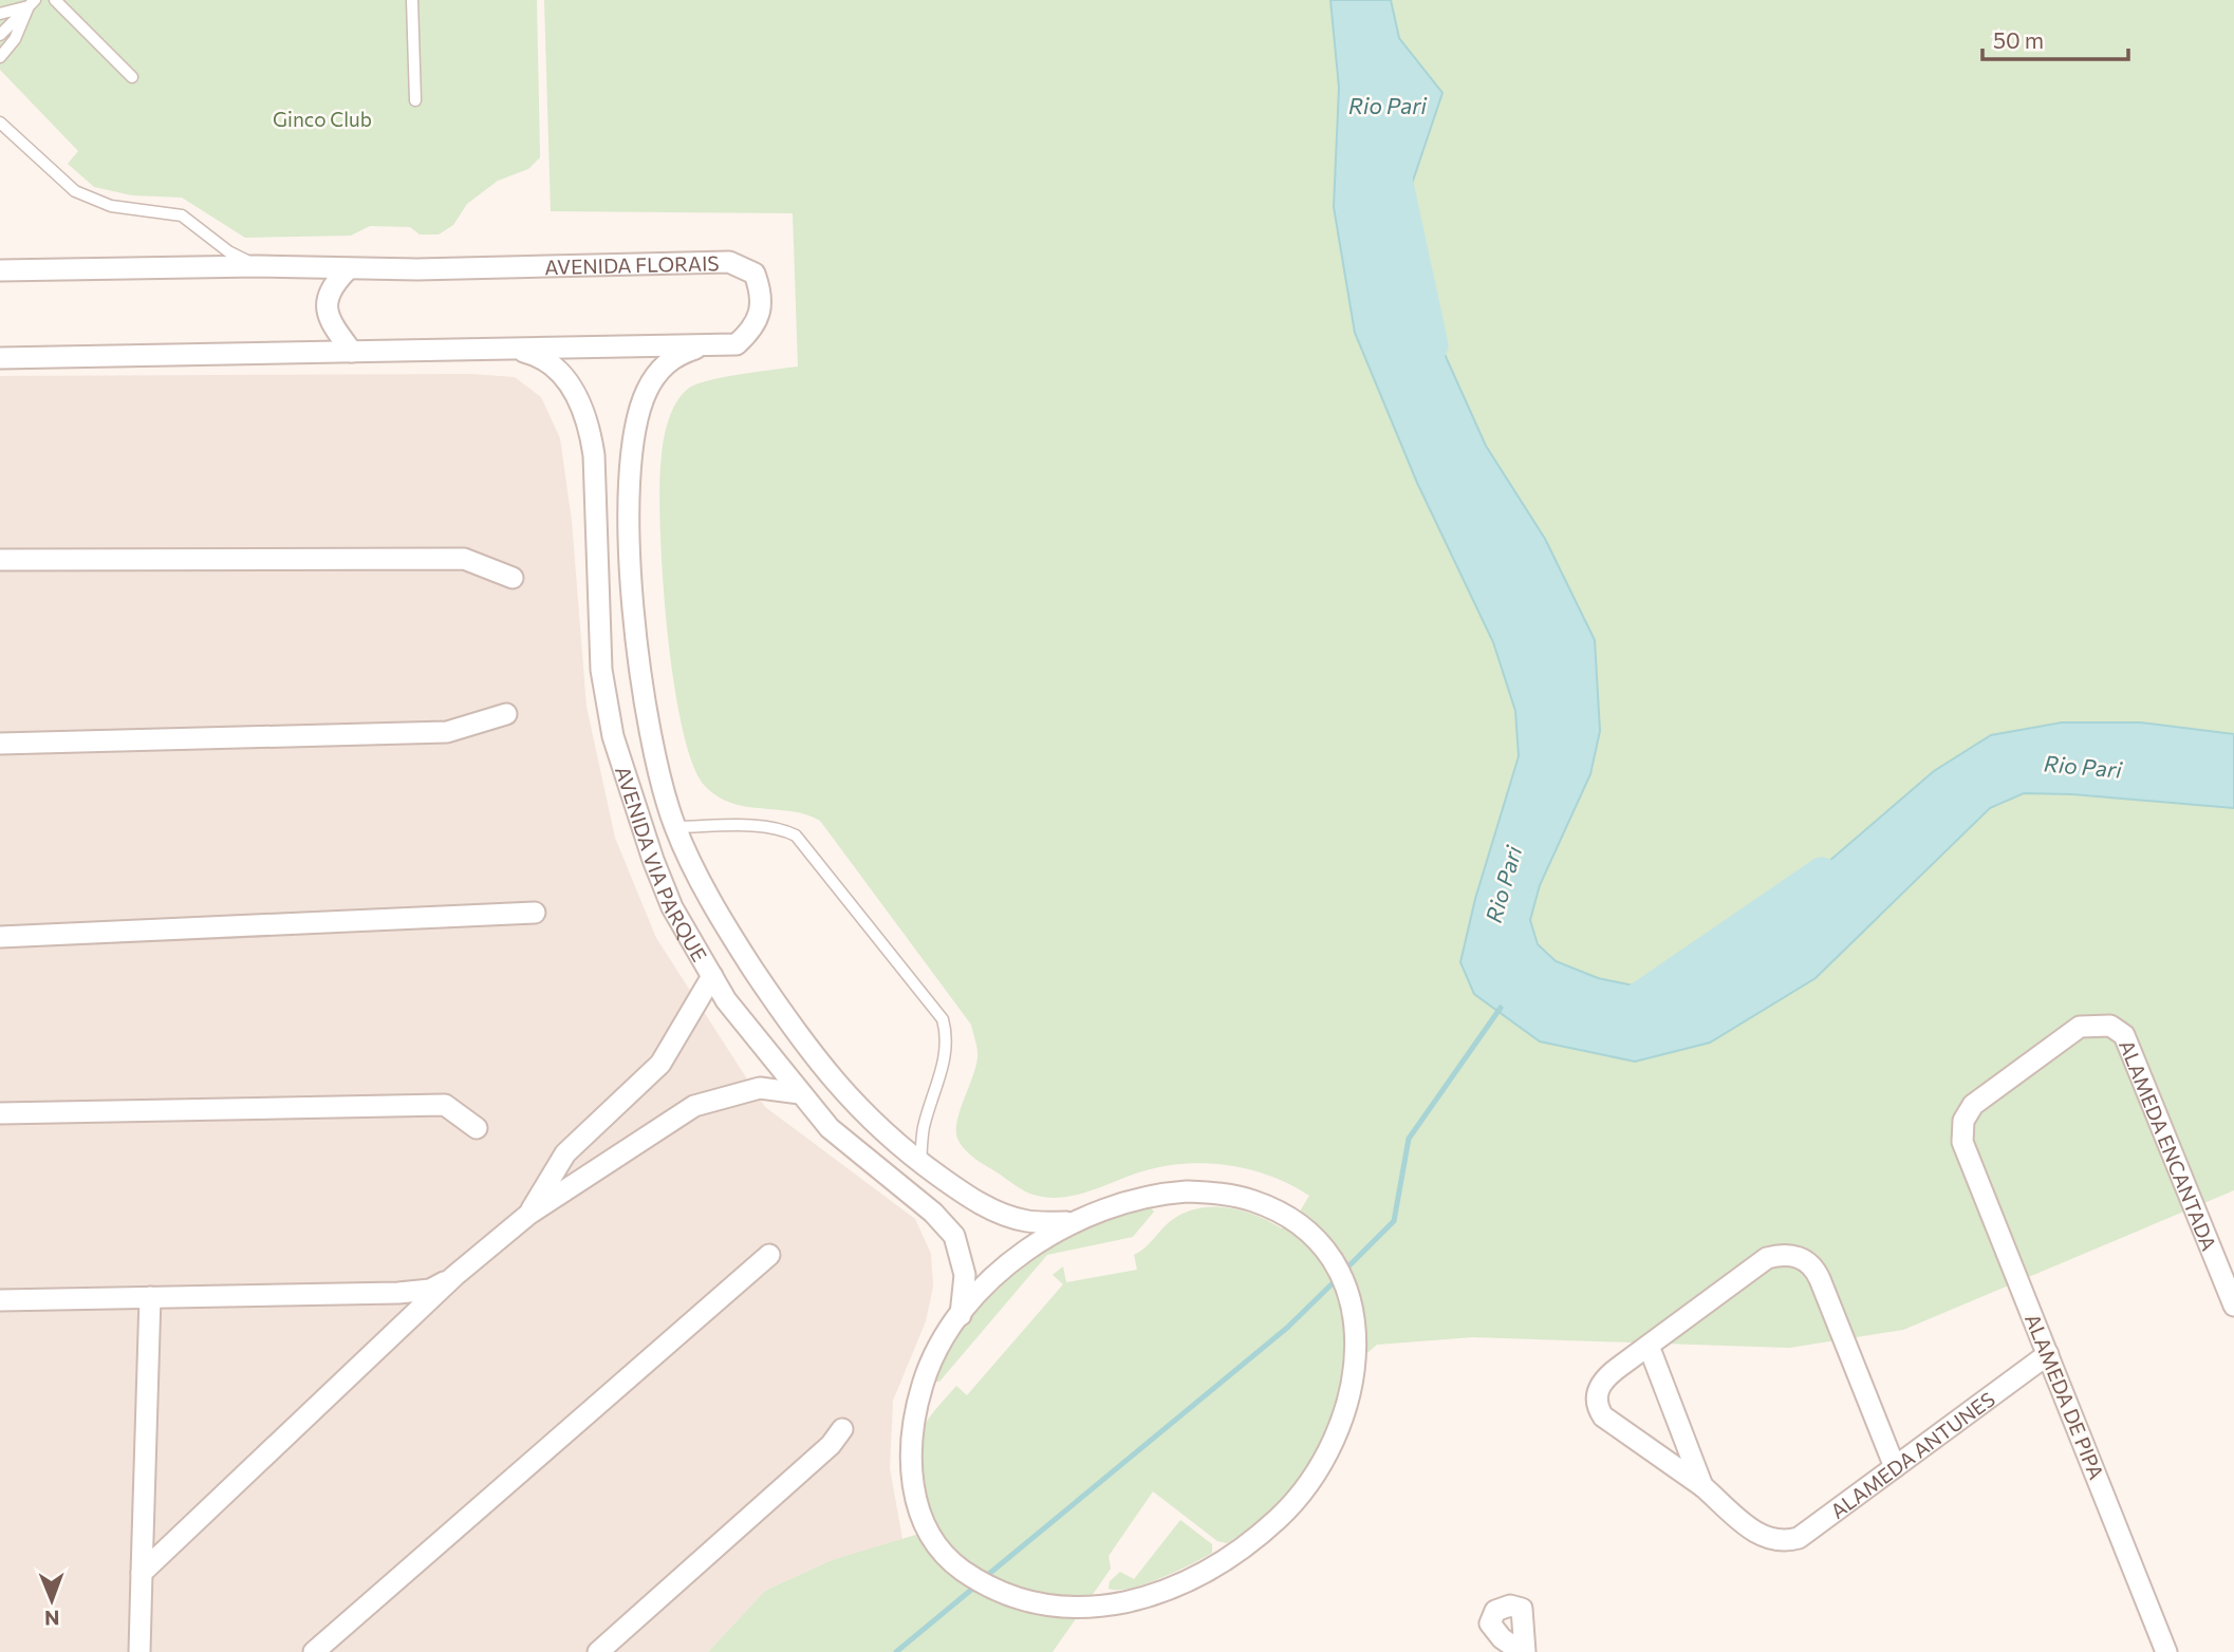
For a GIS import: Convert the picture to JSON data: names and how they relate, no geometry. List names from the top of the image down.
{
  "streets": {
    "street": [
      "AVENIDA FLORAIS",
      "AVENIDA VIA PARQUE",
      "ALAMEDA ENCANTADA",
      "ALAMEDA DE PIPA",
      "ALAMEDA ANTUNES"
    ]
  },
  "crossings": [
    ["AVENIDA FLORAIS", "AVENIDA VIA PARQUE"],
    ["ALAMEDA ENCANTADA", "ALAMEDA DE PIPA"],
    ["ALAMEDA DE PIPA", "ALAMEDA ANTUNES"]
  ],
  "water": ["Rio Pari"],
  "parks": ["Ginco Club"],
  "scale_bar": "50 m",
  "north": "bottom"
}
